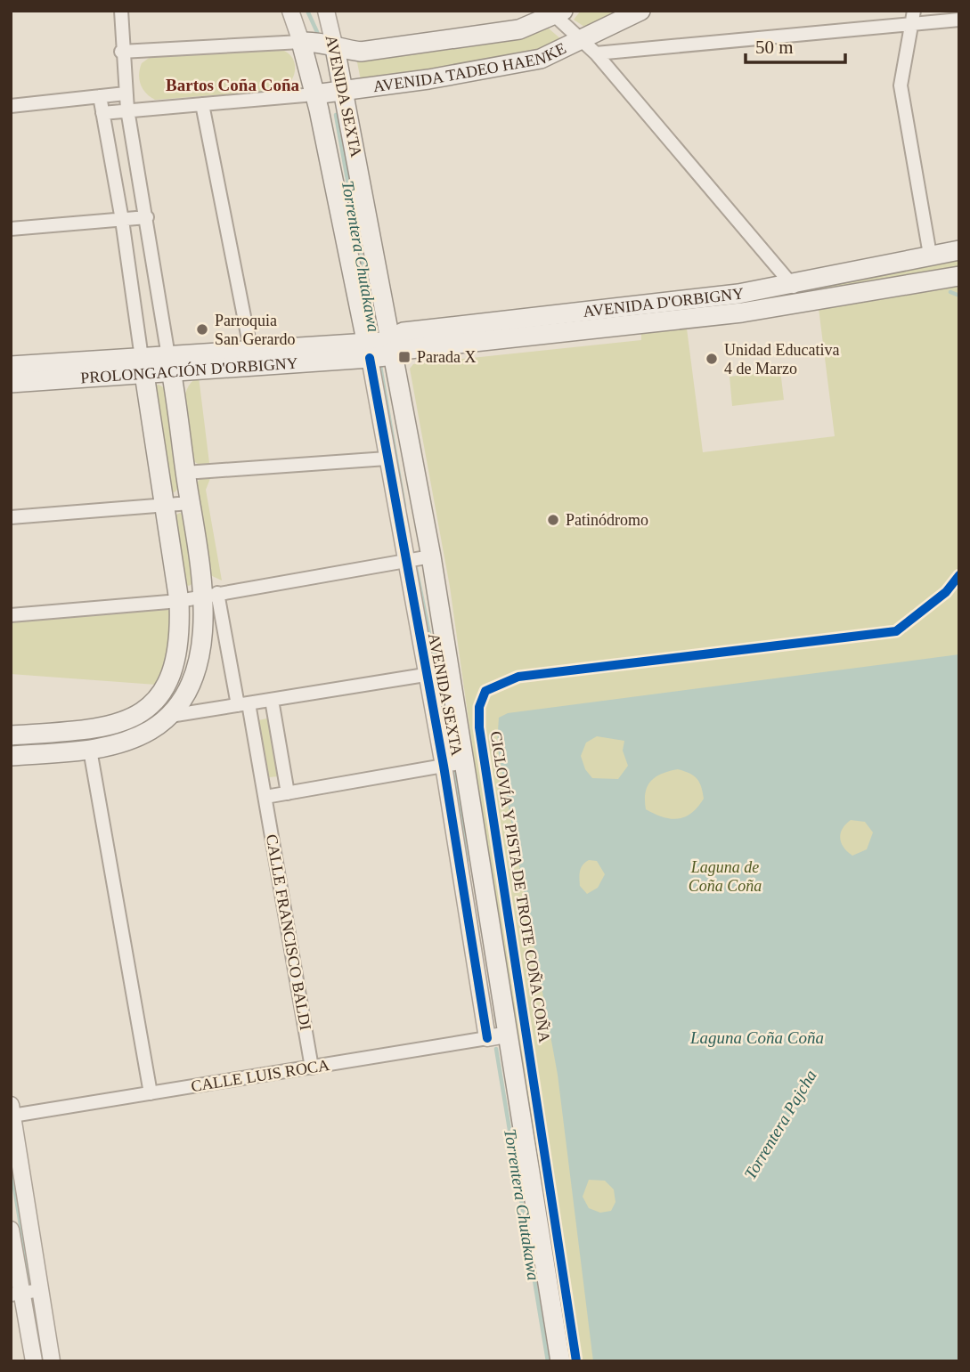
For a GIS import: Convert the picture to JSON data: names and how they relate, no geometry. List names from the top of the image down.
{
  "streets": {
    "main road": [
      "AVENIDA TADEO HAENKE",
      "AVENIDA SEXTA",
      "AVENIDA D'ORBIGNY",
      "PROLONGACIÓN D'ORBIGNY"
    ],
    "street": ["CALLE FRANCISCO BALDI", "CALLE LUIS ROCA"],
    "cycle path": ["CICLOVÍA Y PISTA DE TROTE COÑA COÑA"]
  },
  "crossings": [
    ["AVENIDA TADEO HAENKE", "AVENIDA SEXTA"],
    ["AVENIDA SEXTA", "AVENIDA D'ORBIGNY"],
    ["AVENIDA SEXTA", "PROLONGACIÓN D'ORBIGNY"],
    ["AVENIDA SEXTA", "CALLE LUIS ROCA"],
    ["AVENIDA D'ORBIGNY", "PROLONGACIÓN D'ORBIGNY"],
    ["CALLE FRANCISCO BALDI", "CALLE LUIS ROCA"]
  ],
  "districts": ["Bartos Coña Coña"],
  "water": ["Torrentera Chutakawa", "Laguna Coña Coña", "Torrentera Pajcha"],
  "parks": ["Laguna de Coña Coña"],
  "places": {
    "other": ["Parroquia San Gerardo", "Unidad Educativa 4 de Marzo", "Patinódromo"],
    "transit": ["Parada X"]
  },
  "scale_bar": "50 m"
}
